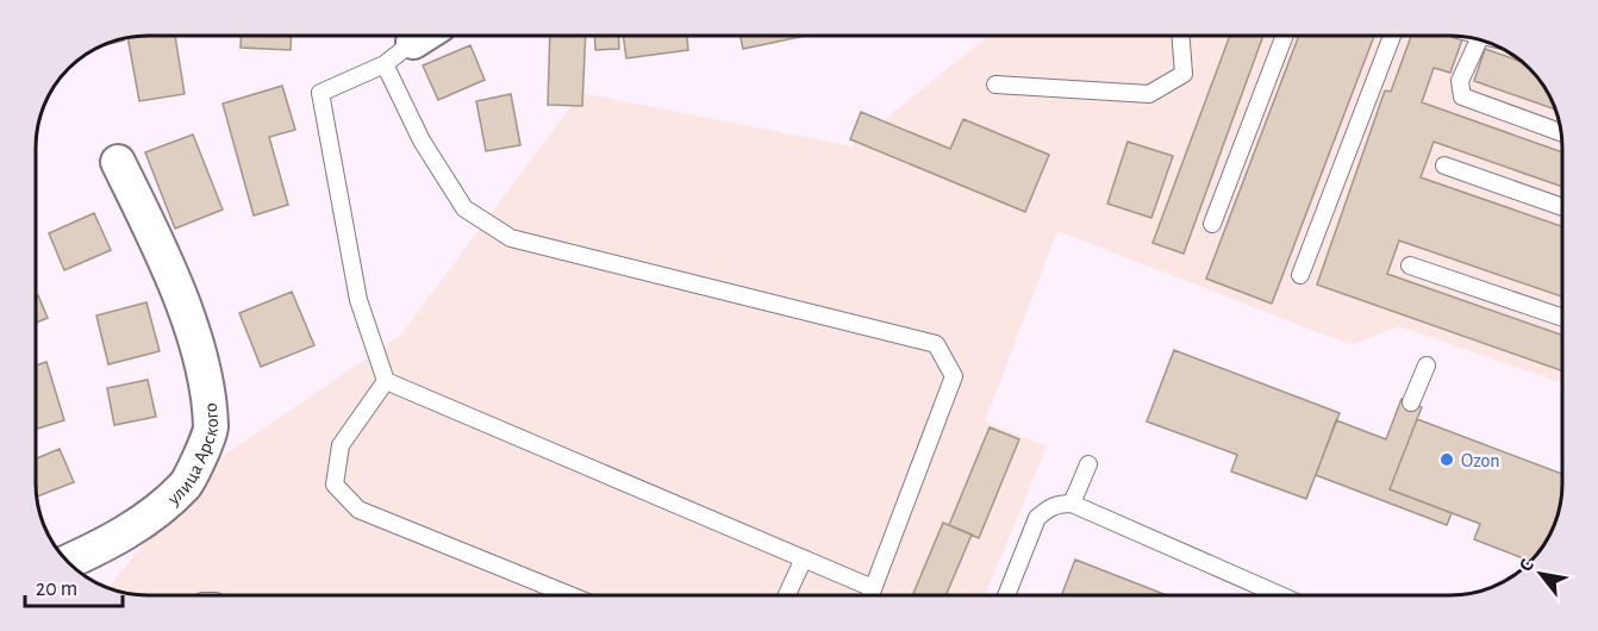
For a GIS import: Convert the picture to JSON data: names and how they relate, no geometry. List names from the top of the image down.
{
  "streets": {
    "street": ["улица Арского"]
  },
  "places": ["Ozon"],
  "scale_bar": "20 m",
  "north": "top left"
}
